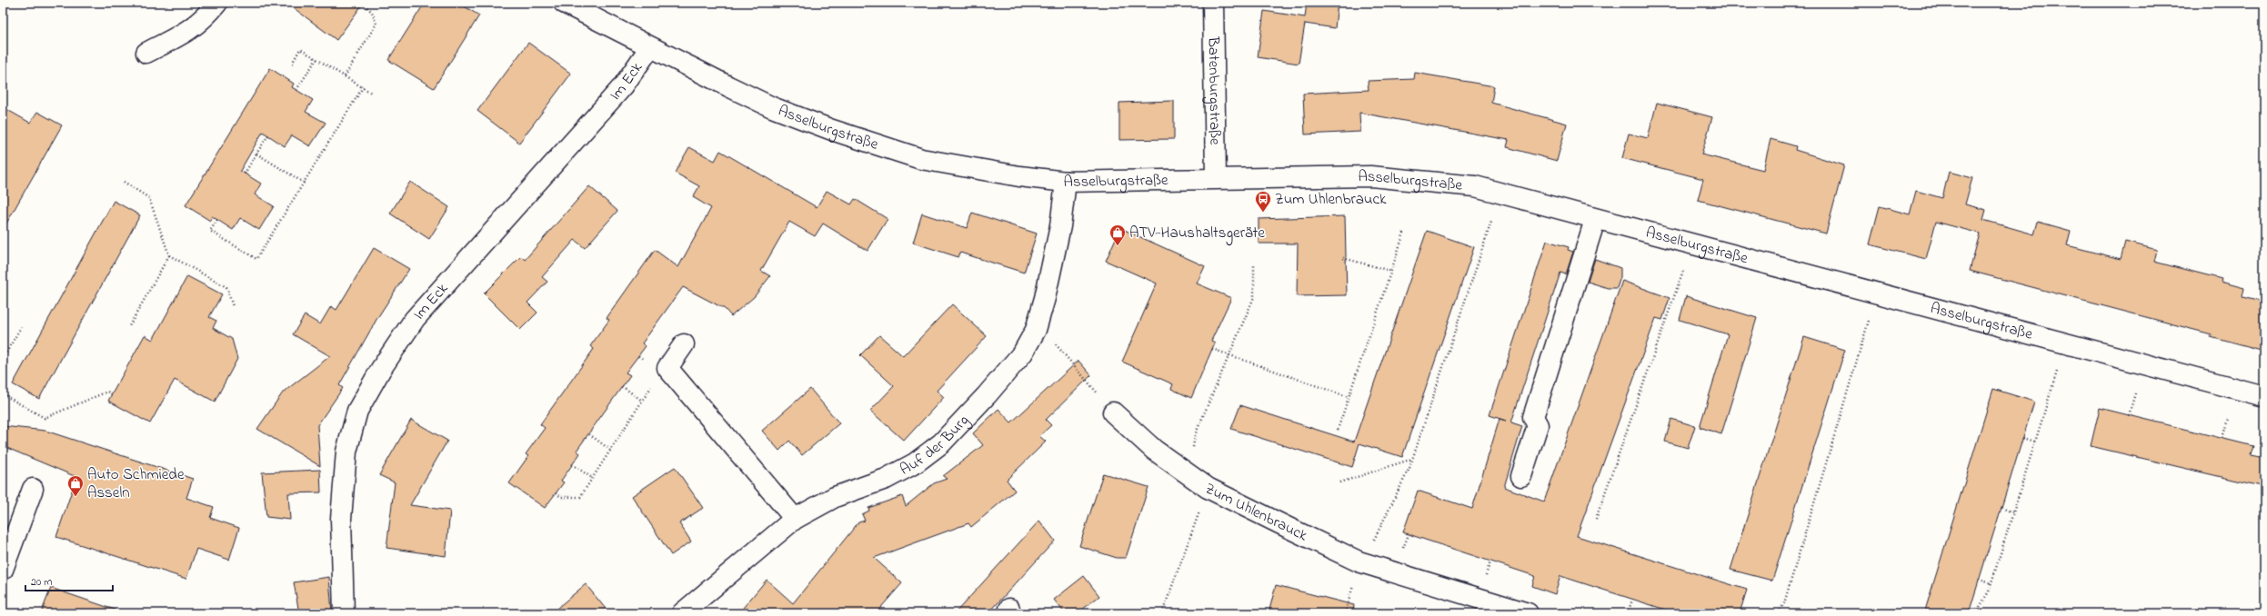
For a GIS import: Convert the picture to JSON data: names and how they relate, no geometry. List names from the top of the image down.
{
  "streets": {
    "street": [
      "Im Eck",
      "Batenburgstraße",
      "Asselburgstraße",
      "Auf der Burg",
      "Zum Uhlenbrauck"
    ]
  },
  "crossings": [
    ["Im Eck", "Asselburgstraße"],
    ["Batenburgstraße", "Asselburgstraße"],
    ["Asselburgstraße", "Auf der Burg"]
  ],
  "places": {
    "bus stop": ["Zum Uhlenbrauck"],
    "shop": ["ATV-Haushaltsgeräte", "Auto Schmiede Asseln"]
  },
  "scale_bar": "20 m"
}
